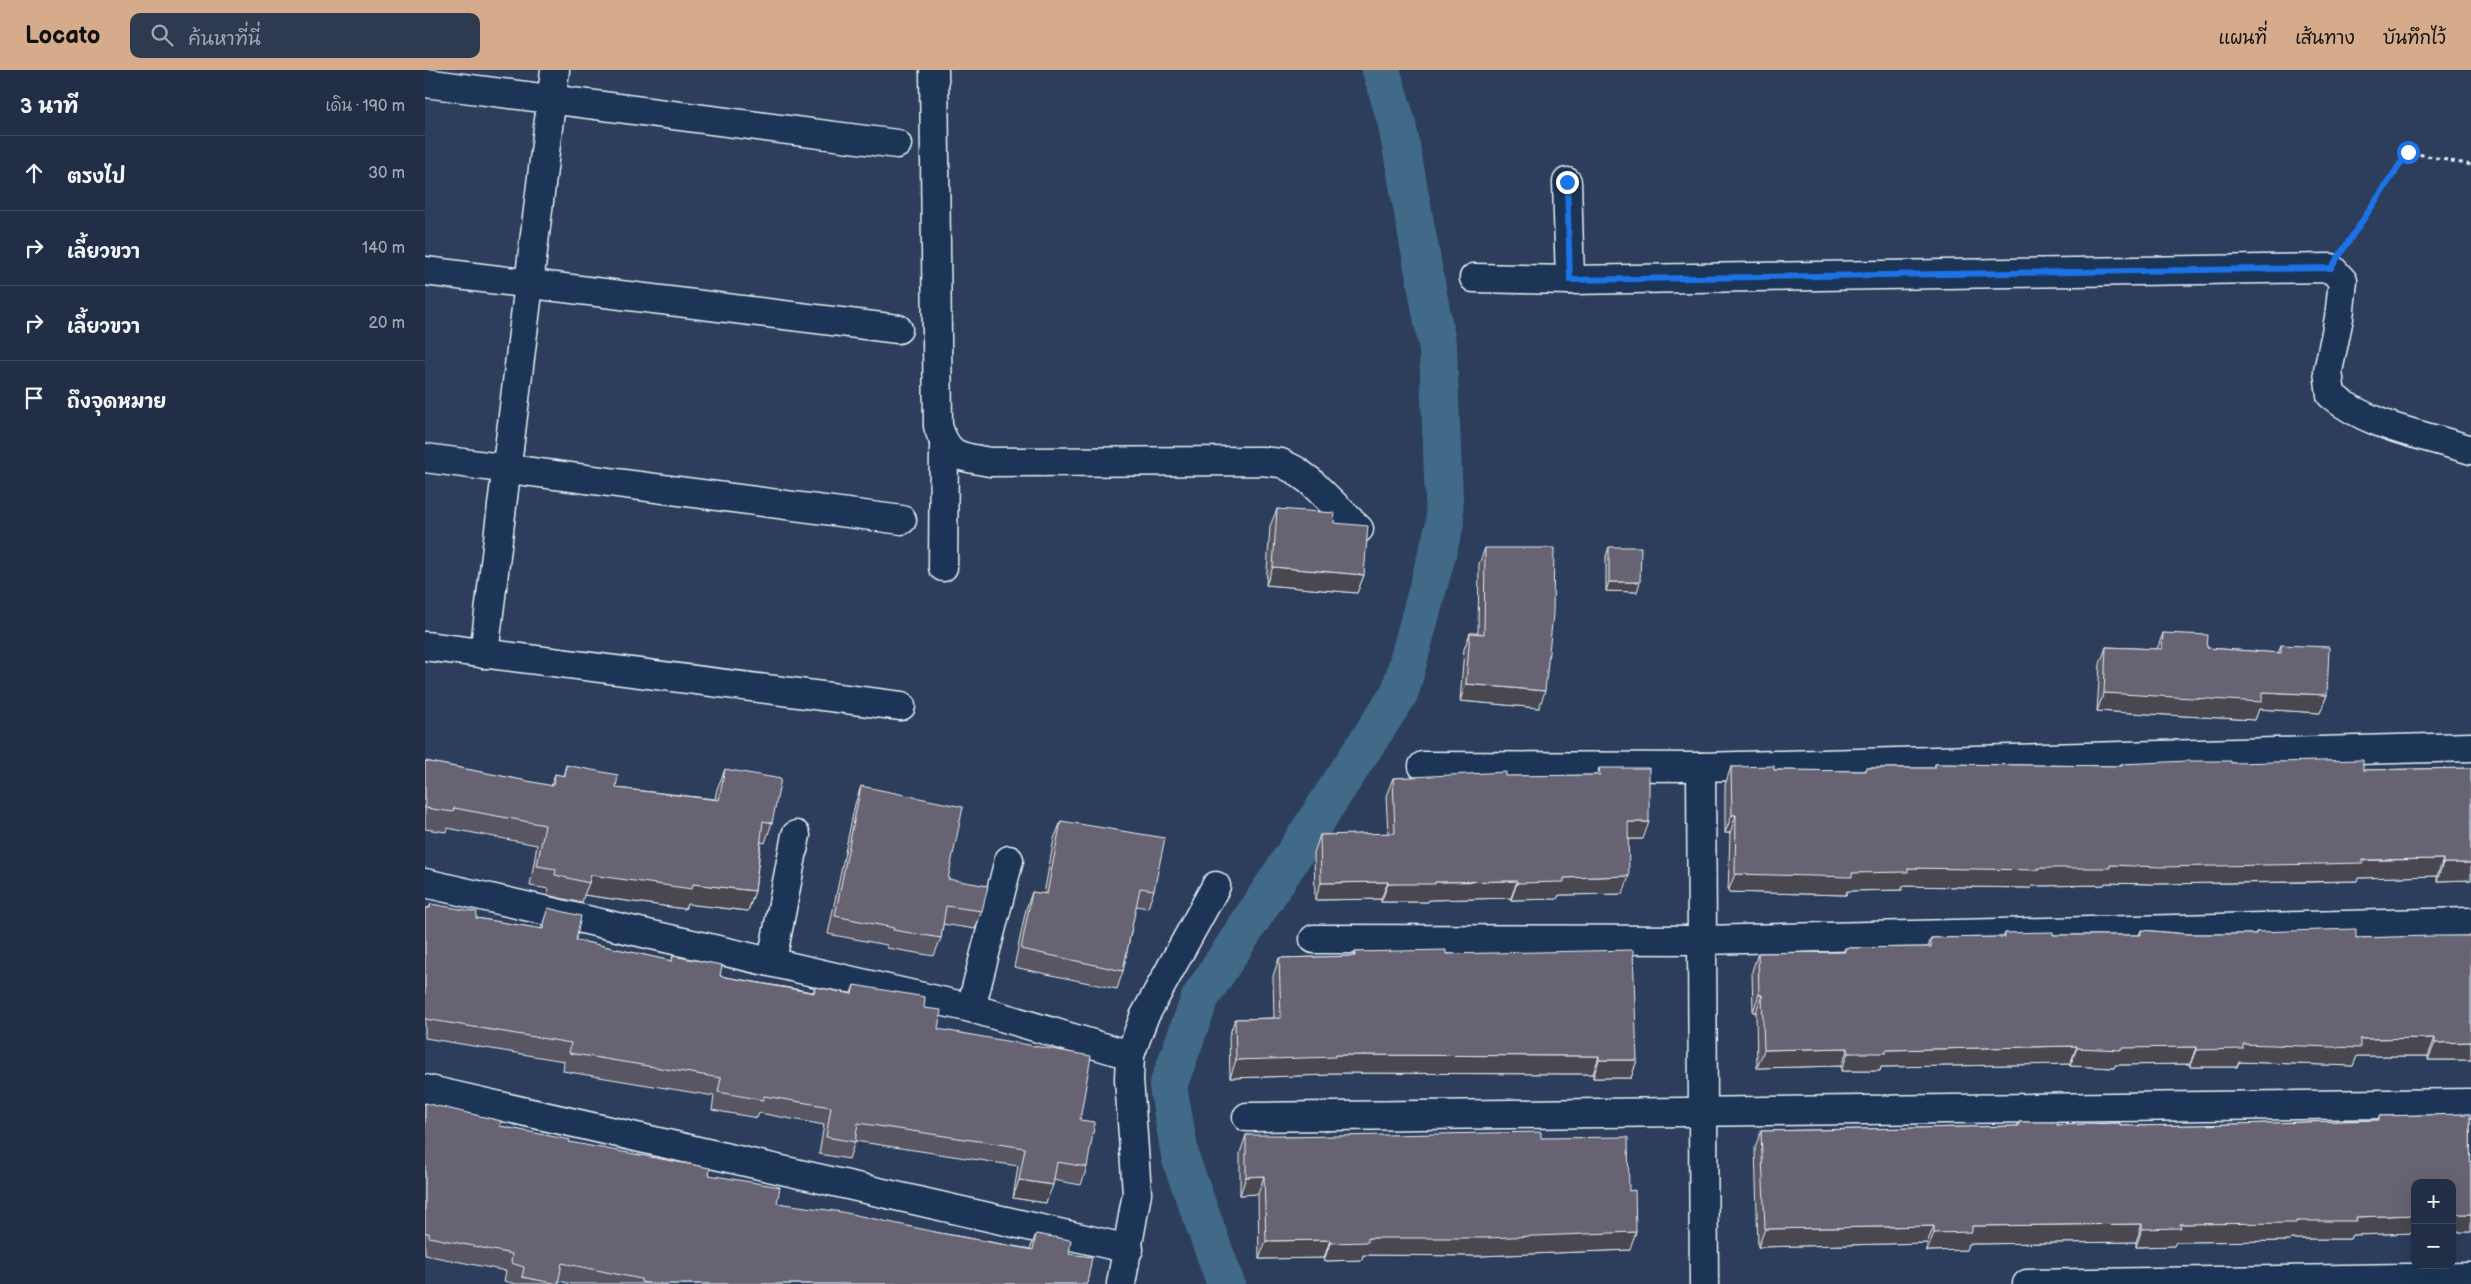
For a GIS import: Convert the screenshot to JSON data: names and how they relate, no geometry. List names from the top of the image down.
{
  "page": {
    "header": "Locato",
    "search": "ค้นหาที่นี่",
    "nav": ["แผนที่", "เส้นทาง", "บันทึกไว้"],
    "heading": ["3 นาที", "เดิน · 190 m"],
    "list": [
      ["ตรงไป", "30 m"],
      ["เลี้ยวขวา", "140 m"],
      ["เลี้ยวขวา", "20 m"],
      "ถึงจุดหมาย"
    ],
    "map_buttons": ["+", "−"]
  }
}
